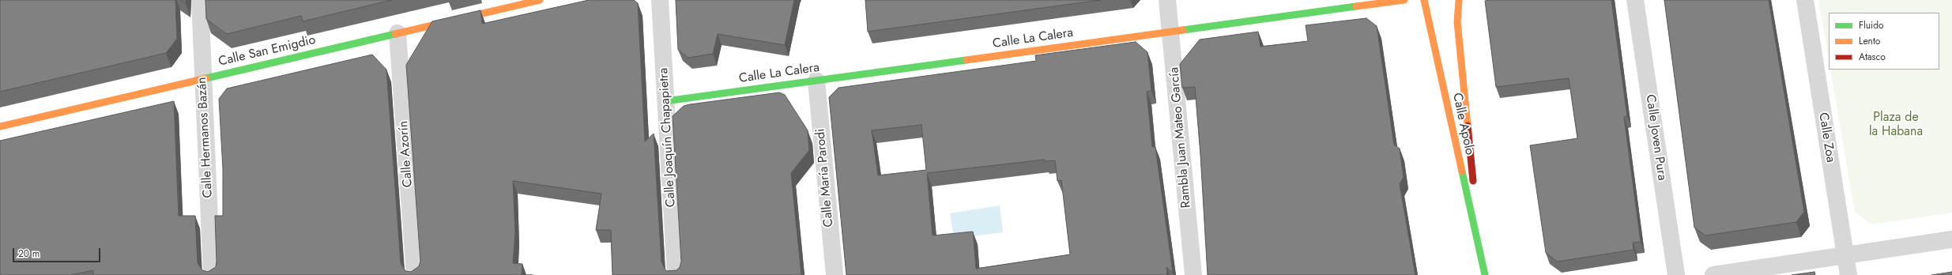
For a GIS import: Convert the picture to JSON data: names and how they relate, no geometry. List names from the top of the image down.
{
  "streets": {
    "street": [
      "Calle La Calera",
      "Calle San Emigdio",
      "Calle Apolo",
      "Calle Hermanos Bazán",
      "Calle Joaquín Chapapietra",
      "Rambla Juan Mateo García",
      "Calle Joven Pura",
      "Calle Zoa",
      "Calle Azorín",
      "Calle María Parodi"
    ]
  },
  "crossings": [
    ["Calle La Calera", "Calle Joaquín Chapapietra"],
    ["Calle La Calera", "Rambla Juan Mateo García"],
    ["Calle La Calera", "Calle María Parodi"],
    ["Calle San Emigdio", "Calle Hermanos Bazán"],
    ["Calle San Emigdio", "Calle Azorín"]
  ],
  "parks": ["Plaza de la Habana"],
  "legend": ["Fluido", "Lento", "Atasco"],
  "scale_bar": "20 m"
}
